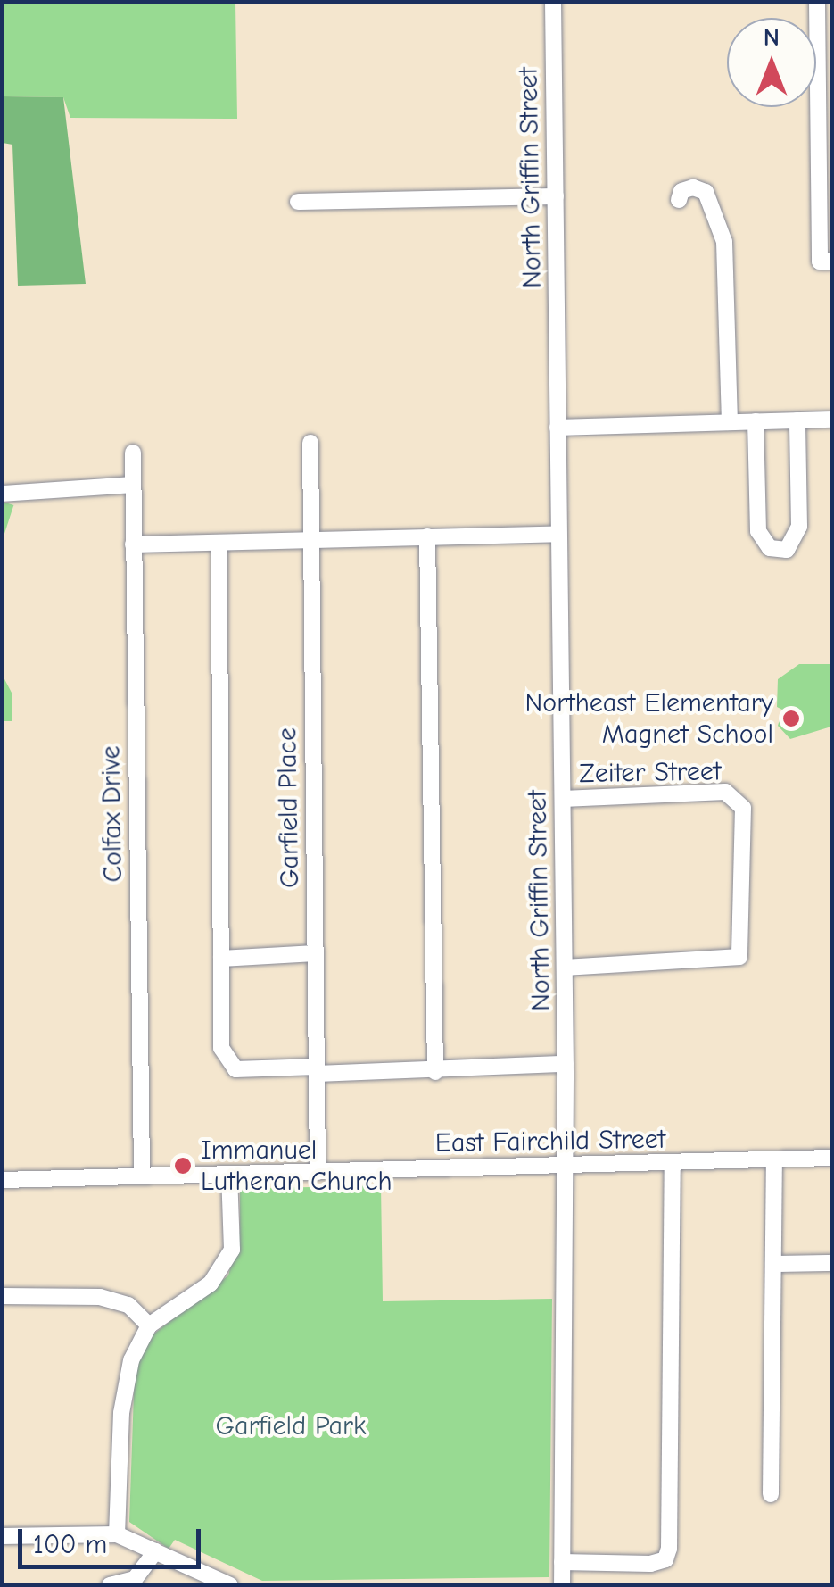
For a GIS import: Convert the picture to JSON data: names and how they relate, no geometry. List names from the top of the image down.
{
  "streets": {
    "street": [
      "North Griffin Street",
      "Zeiter Street",
      "Garfield Place",
      "Colfax Drive",
      "East Fairchild Street"
    ]
  },
  "crossings": [
    ["North Griffin Street", "Zeiter Street"],
    ["North Griffin Street", "East Fairchild Street"],
    ["Garfield Place", "East Fairchild Street"],
    ["Colfax Drive", "East Fairchild Street"]
  ],
  "parks": ["Garfield Park"],
  "places": ["Northeast Elementary Magnet School", "Immanuel Lutheran Church"],
  "scale_bar": "100 m",
  "north": "top"
}
